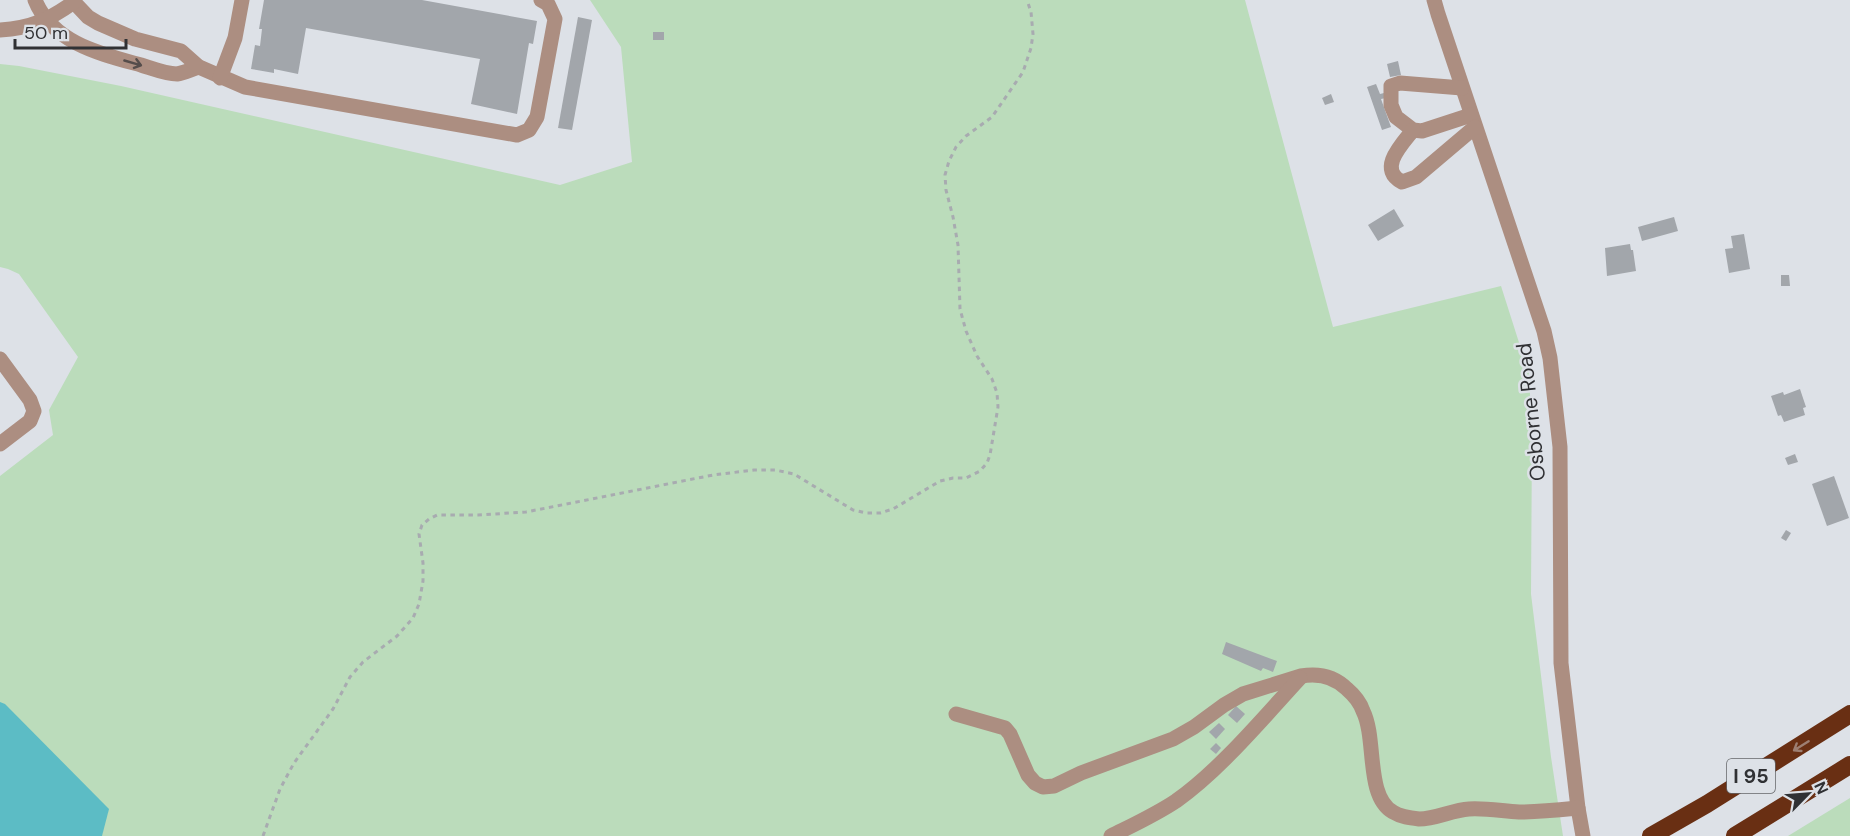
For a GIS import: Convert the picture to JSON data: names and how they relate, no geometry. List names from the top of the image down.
{
  "streets": {
    "highway": ["I 95"],
    "street": ["Osborne Road"]
  },
  "scale_bar": "50 m",
  "north": "top right"
}
